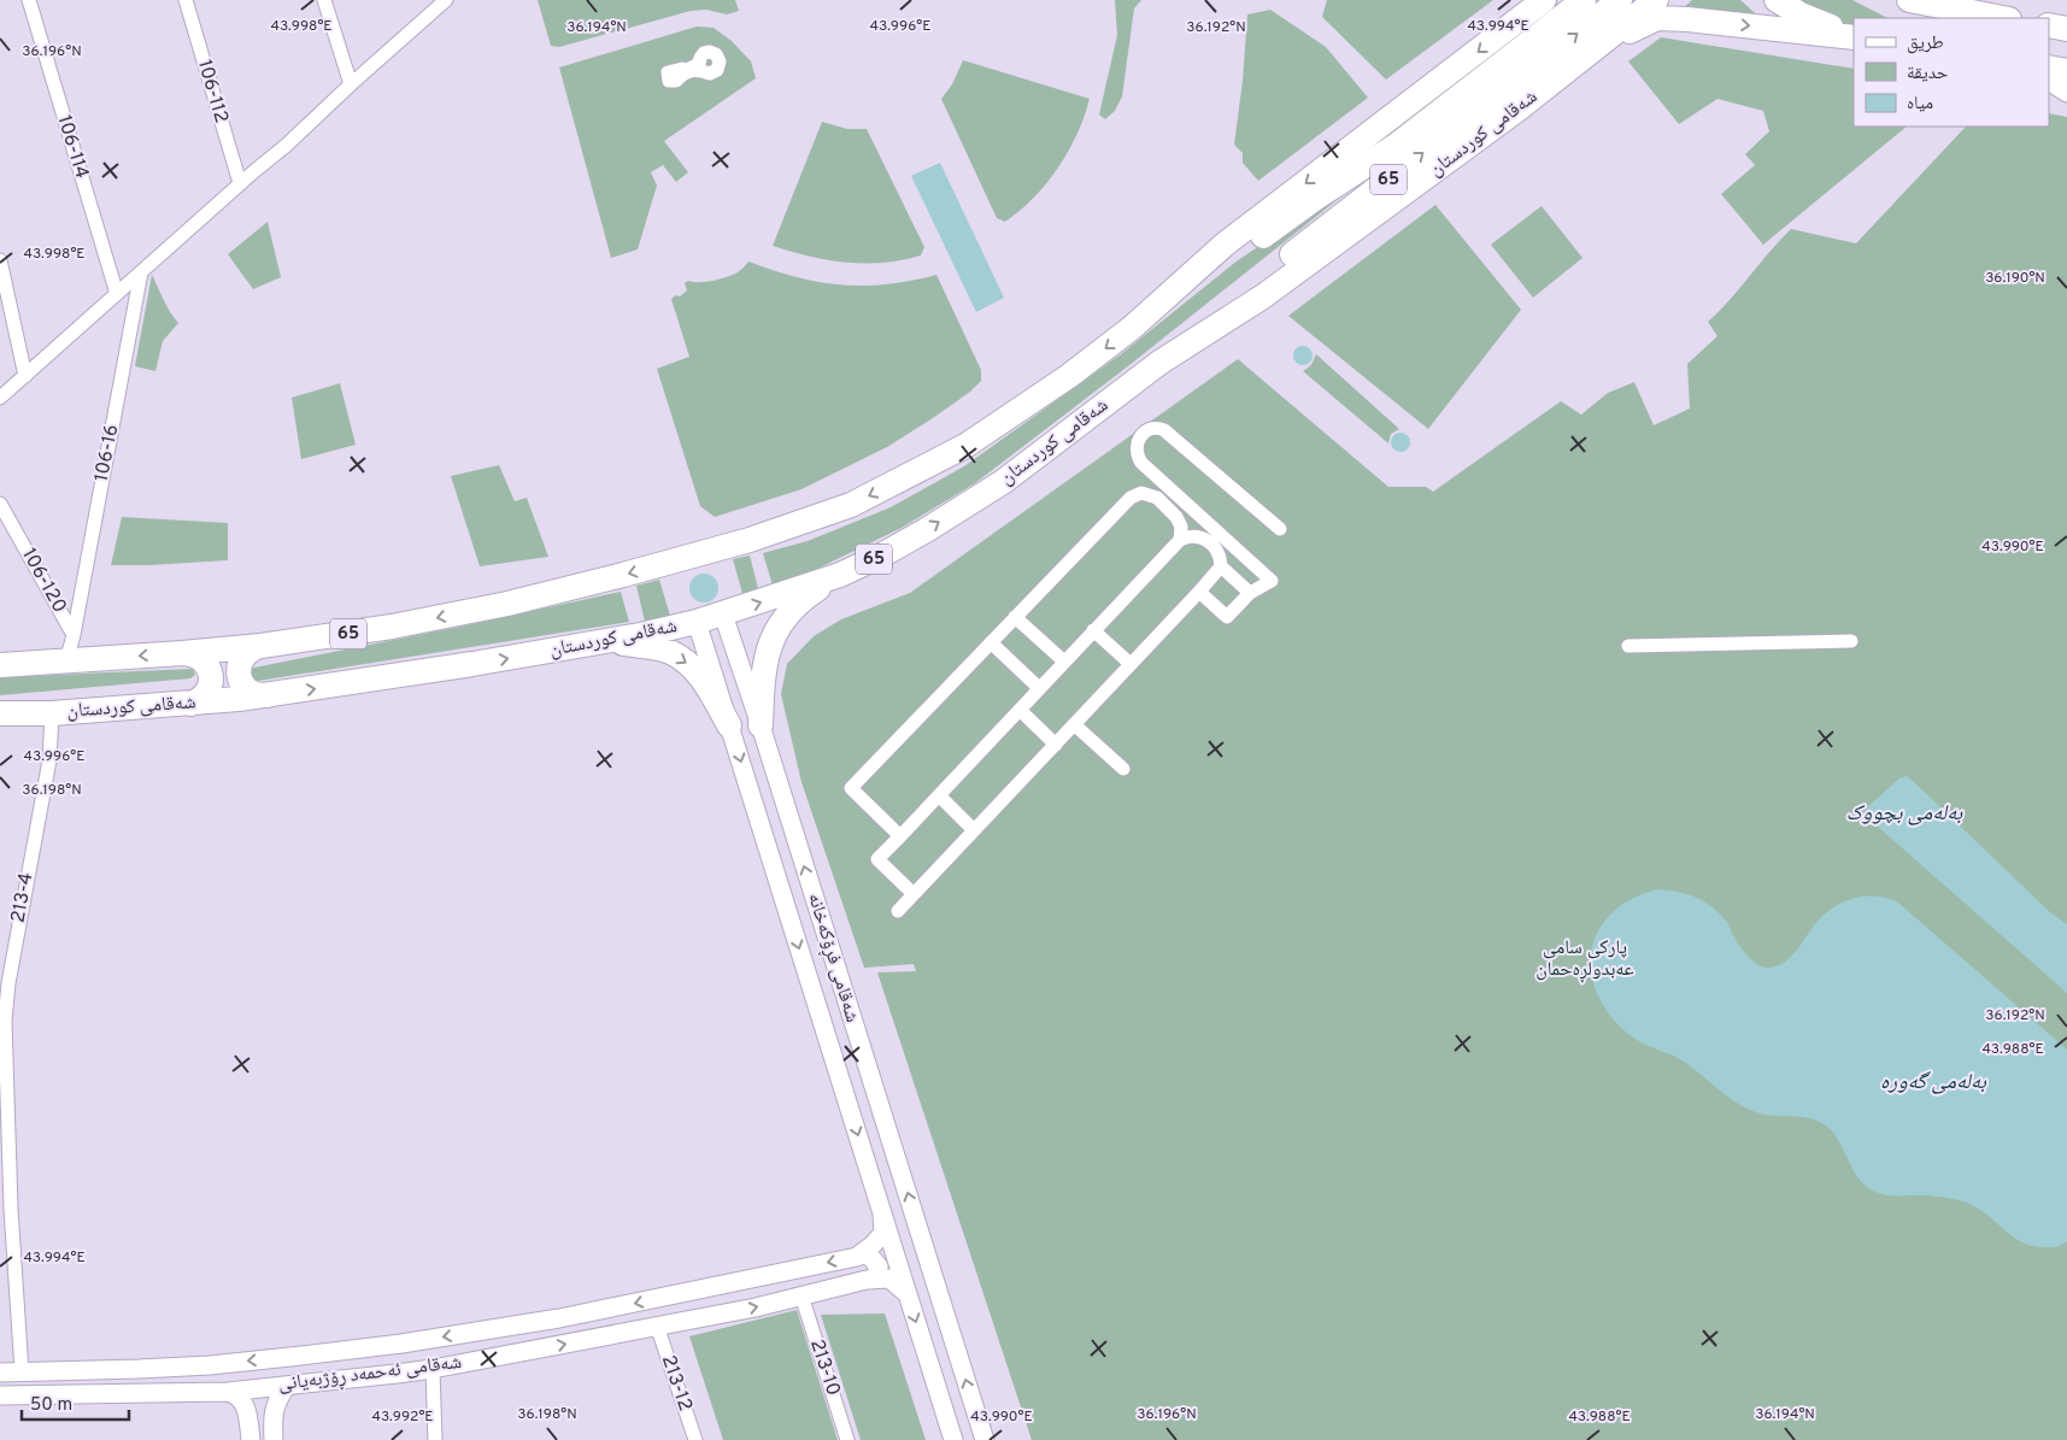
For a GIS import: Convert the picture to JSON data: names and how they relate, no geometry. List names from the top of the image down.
{
  "streets": {
    "highway": ["شەقامی کوردستان", "65"],
    "street": [
      "106-112",
      "106-114",
      "106-16",
      "106-120",
      "213-4",
      "شەقامی فڕۆکەخانە",
      "213-10",
      "شەقامی ئەحمەد ڕۆژبەیانی",
      "213-12"
    ]
  },
  "crossings": [
    ["شەقامی کوردستان", "213-4"],
    ["شەقامی کوردستان", "شەقامی فڕۆکەخانە"],
    ["65", "106-120"],
    ["106-16", "106-120"],
    ["213-4", "شەقامی ئەحمەد ڕۆژبەیانی"],
    ["شەقامی فڕۆکەخانە", "شەقامی ئەحمەد ڕۆژبەیانی"],
    ["213-10", "شەقامی ئەحمەد ڕۆژبەیانی"],
    ["شەقامی ئەحمەد ڕۆژبەیانی", "213-12"]
  ],
  "water": ["بەلەمی بچووک", "بەلەمی گەورە"],
  "parks": ["پارکی سامی عەبدولڕەحمان"],
  "legend": ["طريق", "حديقة", "مياه"],
  "scale_bar": "50 m",
  "coordinates": [
    "43.998°E",
    "43.996°E",
    "43.994°E",
    "36.194°N",
    "36.192°N",
    "36.196°N",
    "36.190°N",
    "43.990°E",
    "36.198°N",
    "43.988°E",
    "43.992°E"
  ]
}
